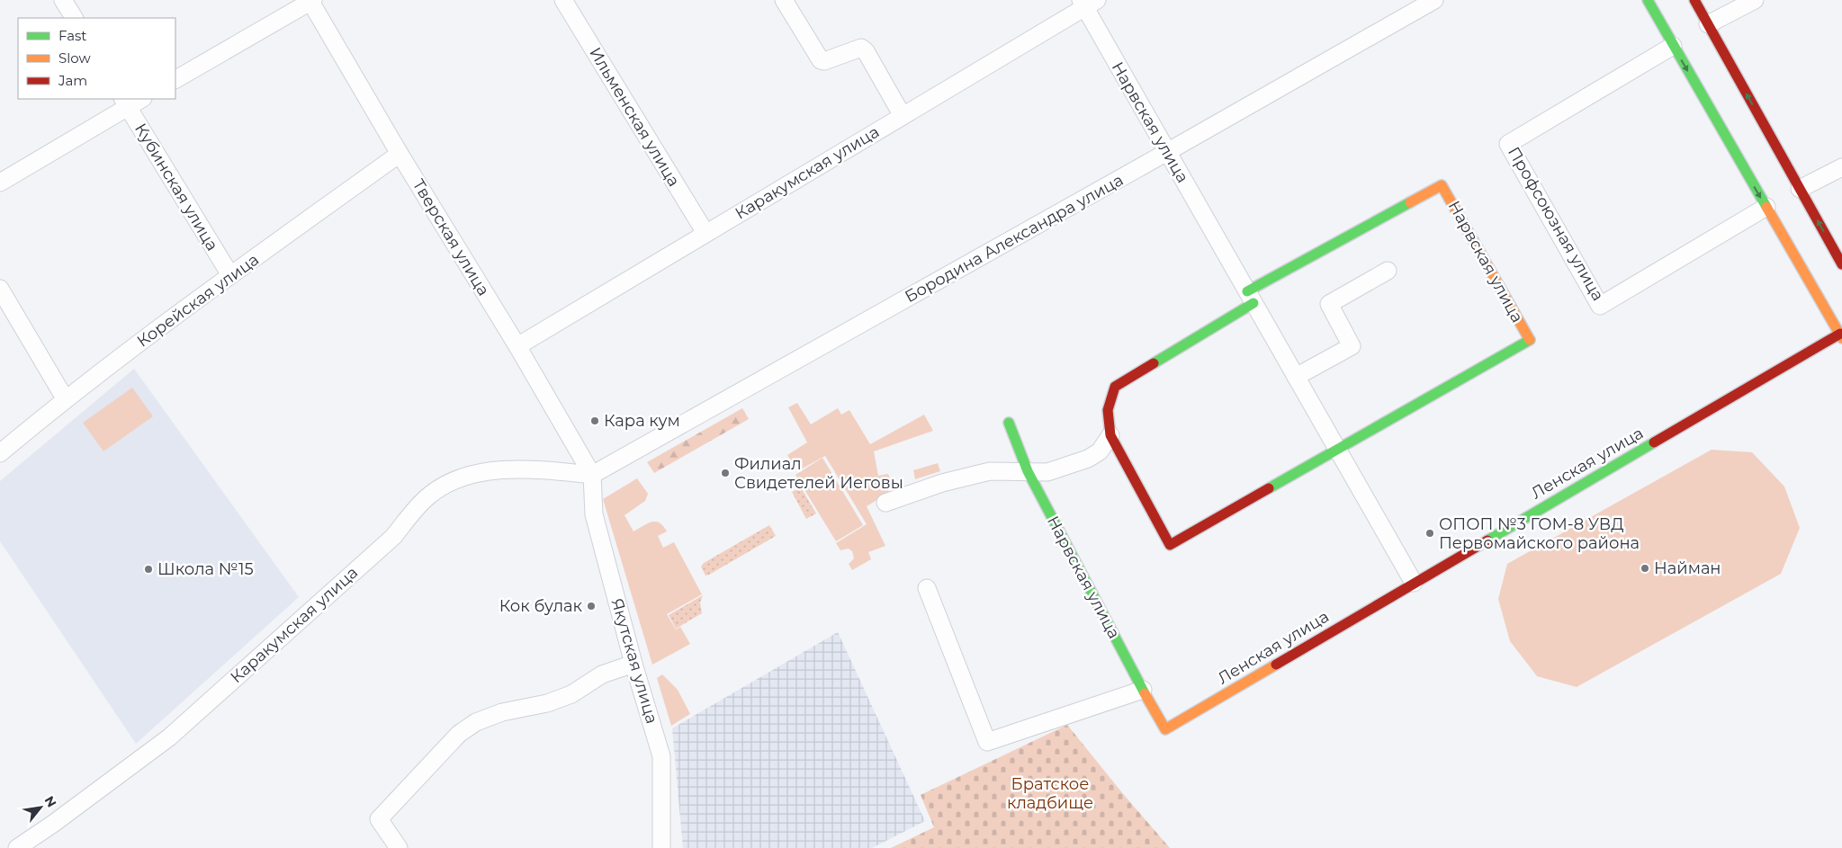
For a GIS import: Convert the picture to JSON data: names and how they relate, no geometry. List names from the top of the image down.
{
  "streets": {
    "street": [
      "Ильменская улица",
      "Нарвская улица",
      "Каракумская улица",
      "Кубинская улица",
      "Профсоюзная улица",
      "Тверская улица",
      "Бородина Александра улица",
      "Корейская улица",
      "Ленская улица",
      "Якутская улица"
    ]
  },
  "crossings": [
    ["Ильменская улица", "Каракумская улица"],
    ["Нарвская улица", "Каракумская улица"],
    ["Нарвская улица", "Бородина Александра улица"],
    ["Нарвская улица", "Ленская улица"],
    ["Каракумская улица", "Тверская улица"],
    ["Каракумская улица", "Бородина Александра улица"],
    ["Каракумская улица", "Якутская улица"],
    ["Кубинская улица", "Корейская улица"],
    ["Тверская улица", "Бородина Александра улица"],
    ["Тверская улица", "Корейская улица"],
    ["Тверская улица", "Якутская улица"],
    ["Бородина Александра улица", "Якутская улица"]
  ],
  "parks": ["Братское кладбище"],
  "places": [
    "Кара кум",
    "Филиал Свидетелей Иеговы",
    "ОПОП №3 ГОМ-8 УВД Первомайского района",
    "Найман",
    "Школа №15",
    "Кок булак"
  ],
  "legend": ["Fast", "Slow", "Jam"],
  "north": "top right"
}
